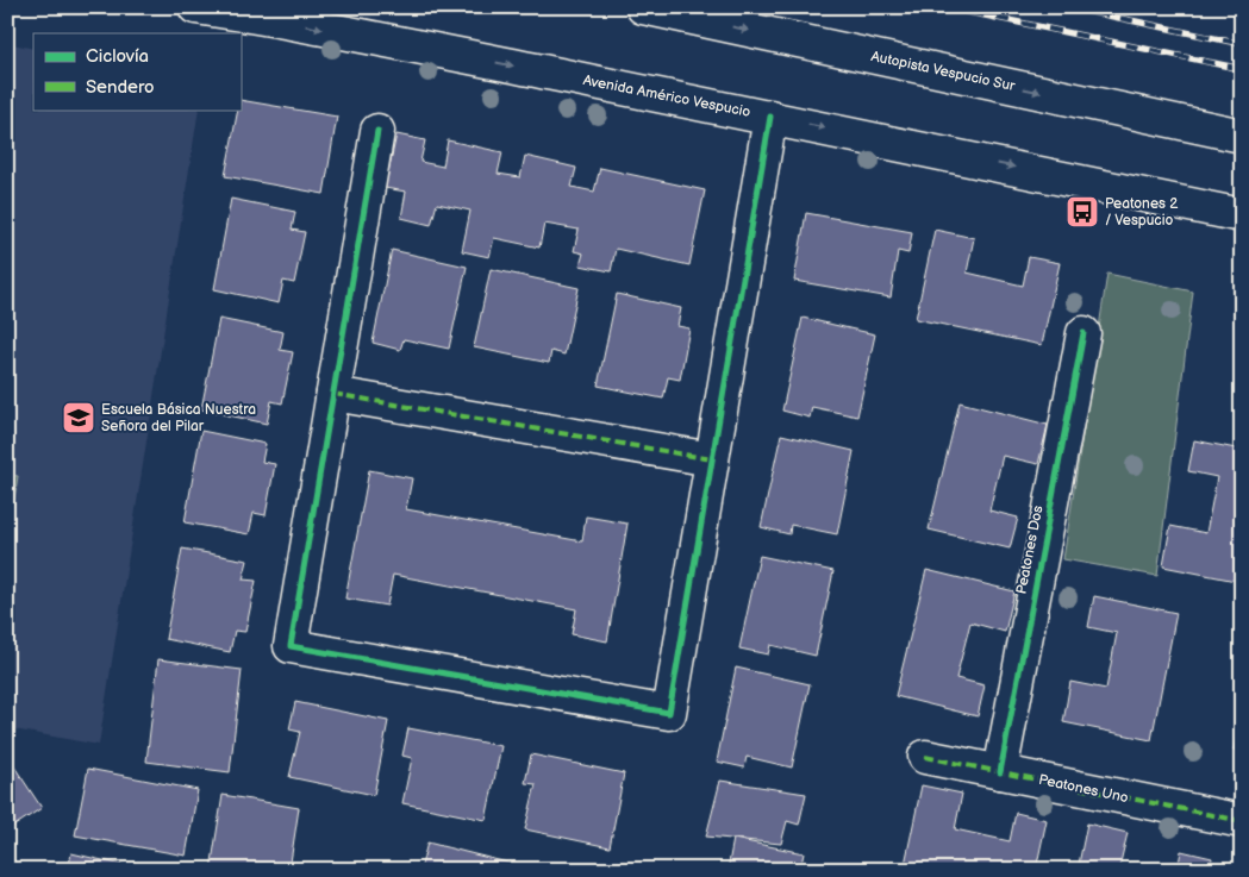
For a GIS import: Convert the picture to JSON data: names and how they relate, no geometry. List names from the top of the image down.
{
  "streets": {
    "main road": [
      "Autopista Vespucio Sur",
      "Avenida Américo Vespucio",
      "Peatones Dos",
      "Peatones Uno"
    ]
  },
  "crossings": [
    ["Peatones Dos", "Peatones Uno"]
  ],
  "one_way": ["Autopista Vespucio Sur", "Avenida Américo Vespucio"],
  "places": {
    "bus stop": ["Peatones 2 / Vespucio"],
    "school or university": ["Escuela Básica Nuestra Señora del Pilar"]
  },
  "legend": ["Ciclovía", "Sendero"]
}
